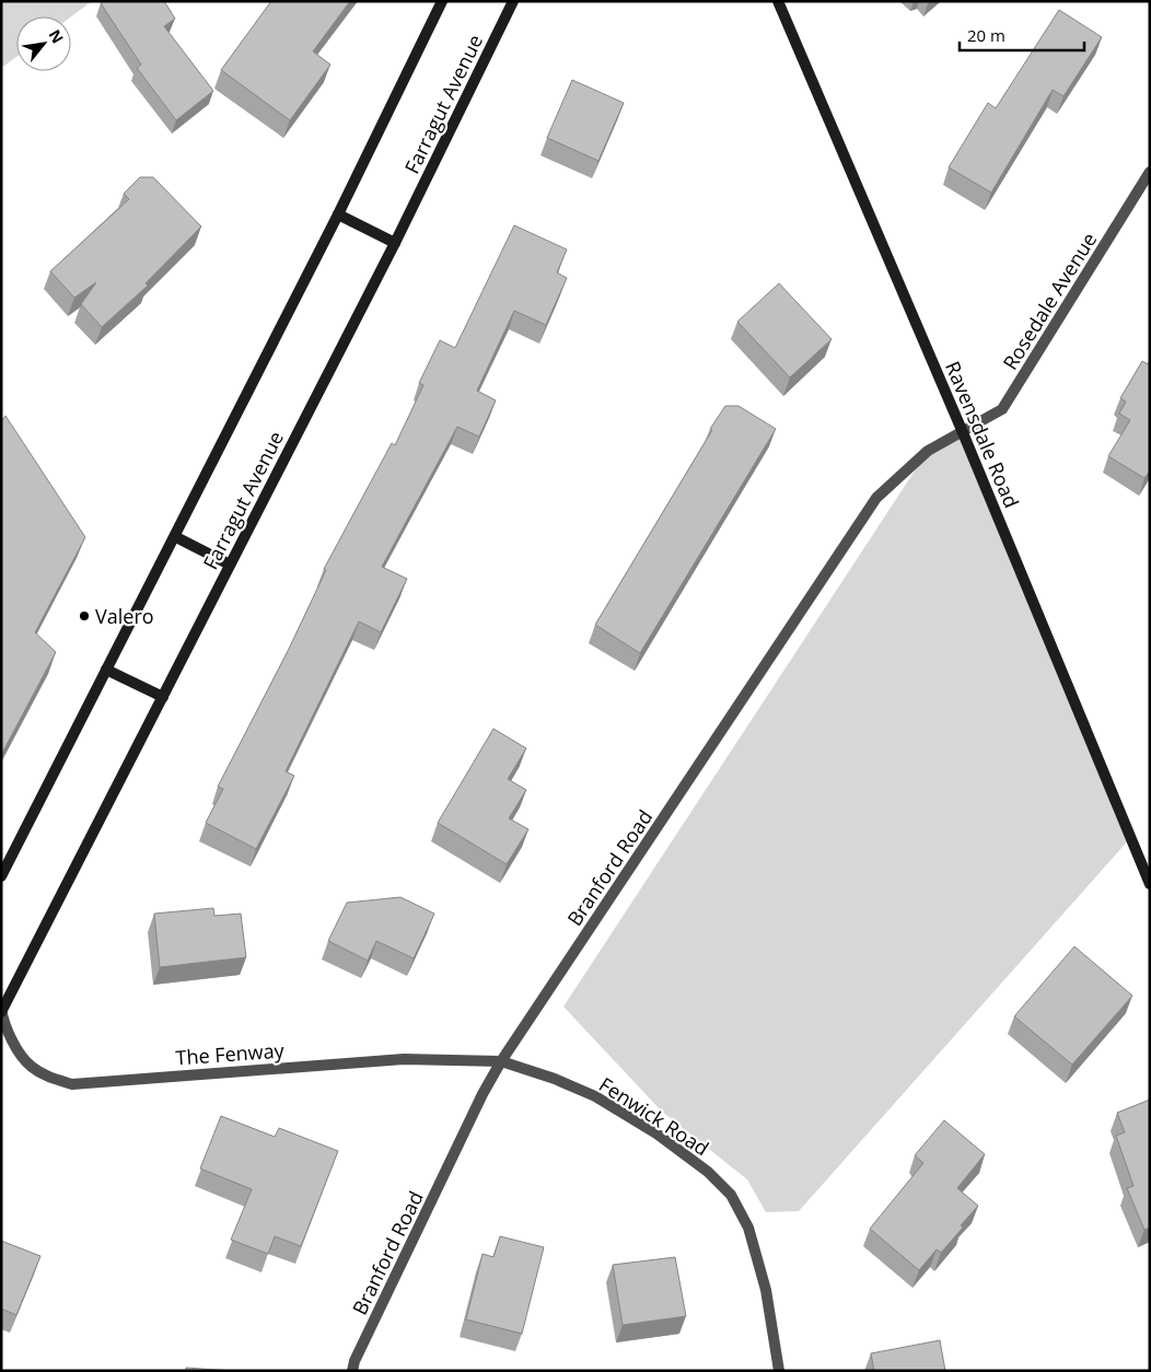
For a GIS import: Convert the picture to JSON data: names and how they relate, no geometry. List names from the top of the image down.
{
  "streets": {
    "main road": ["Farragut Avenue", "Ravensdale Road"],
    "street": [
      "Rosedale Avenue",
      "Branford Road",
      "The Fenway",
      "Fenwick Road"
    ]
  },
  "crossings": [
    ["Farragut Avenue", "The Fenway"],
    ["Rosedale Avenue", "Ravensdale Road"],
    ["Rosedale Avenue", "Branford Road"],
    ["Ravensdale Road", "Branford Road"],
    ["Branford Road", "The Fenway"],
    ["Branford Road", "Fenwick Road"],
    ["The Fenway", "Fenwick Road"]
  ],
  "places": ["Valero"],
  "scale_bar": "20 m",
  "north": "top right"
}
